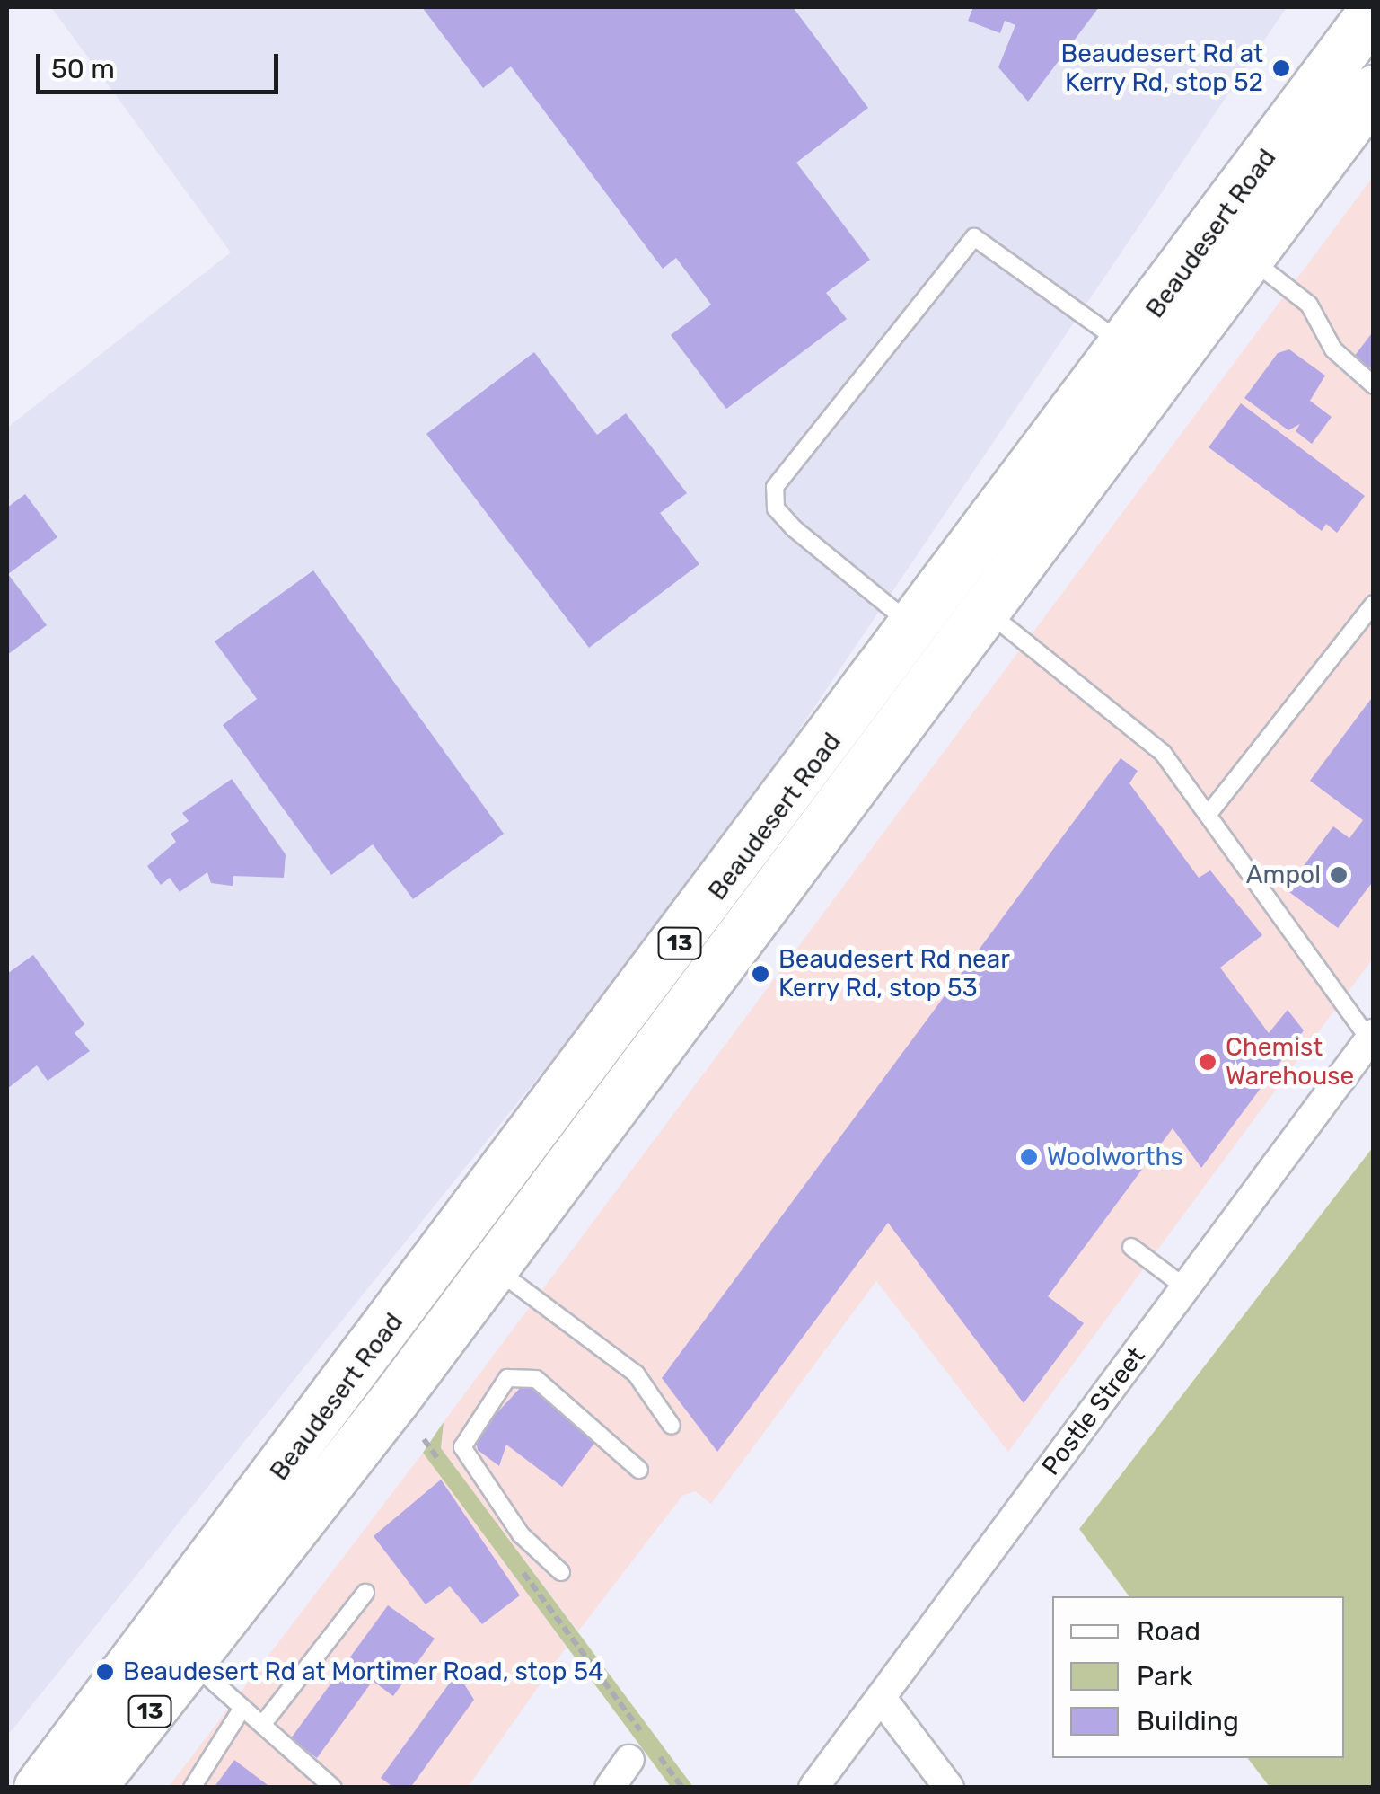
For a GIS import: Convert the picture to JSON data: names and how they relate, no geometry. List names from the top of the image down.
{
  "streets": {
    "highway": ["Beaudesert Road", "13"],
    "street": ["Postle Street"]
  },
  "places": [
    "Beaudesert Rd at Kerry Rd, stop 52",
    "Ampol",
    "Beaudesert Rd near Kerry Rd, stop 53",
    "Chemist Warehouse",
    "Woolworths",
    "Beaudesert Rd at Mortimer Road, stop 54"
  ],
  "legend": ["Road", "Park", "Building"],
  "scale_bar": "50 m"
}
